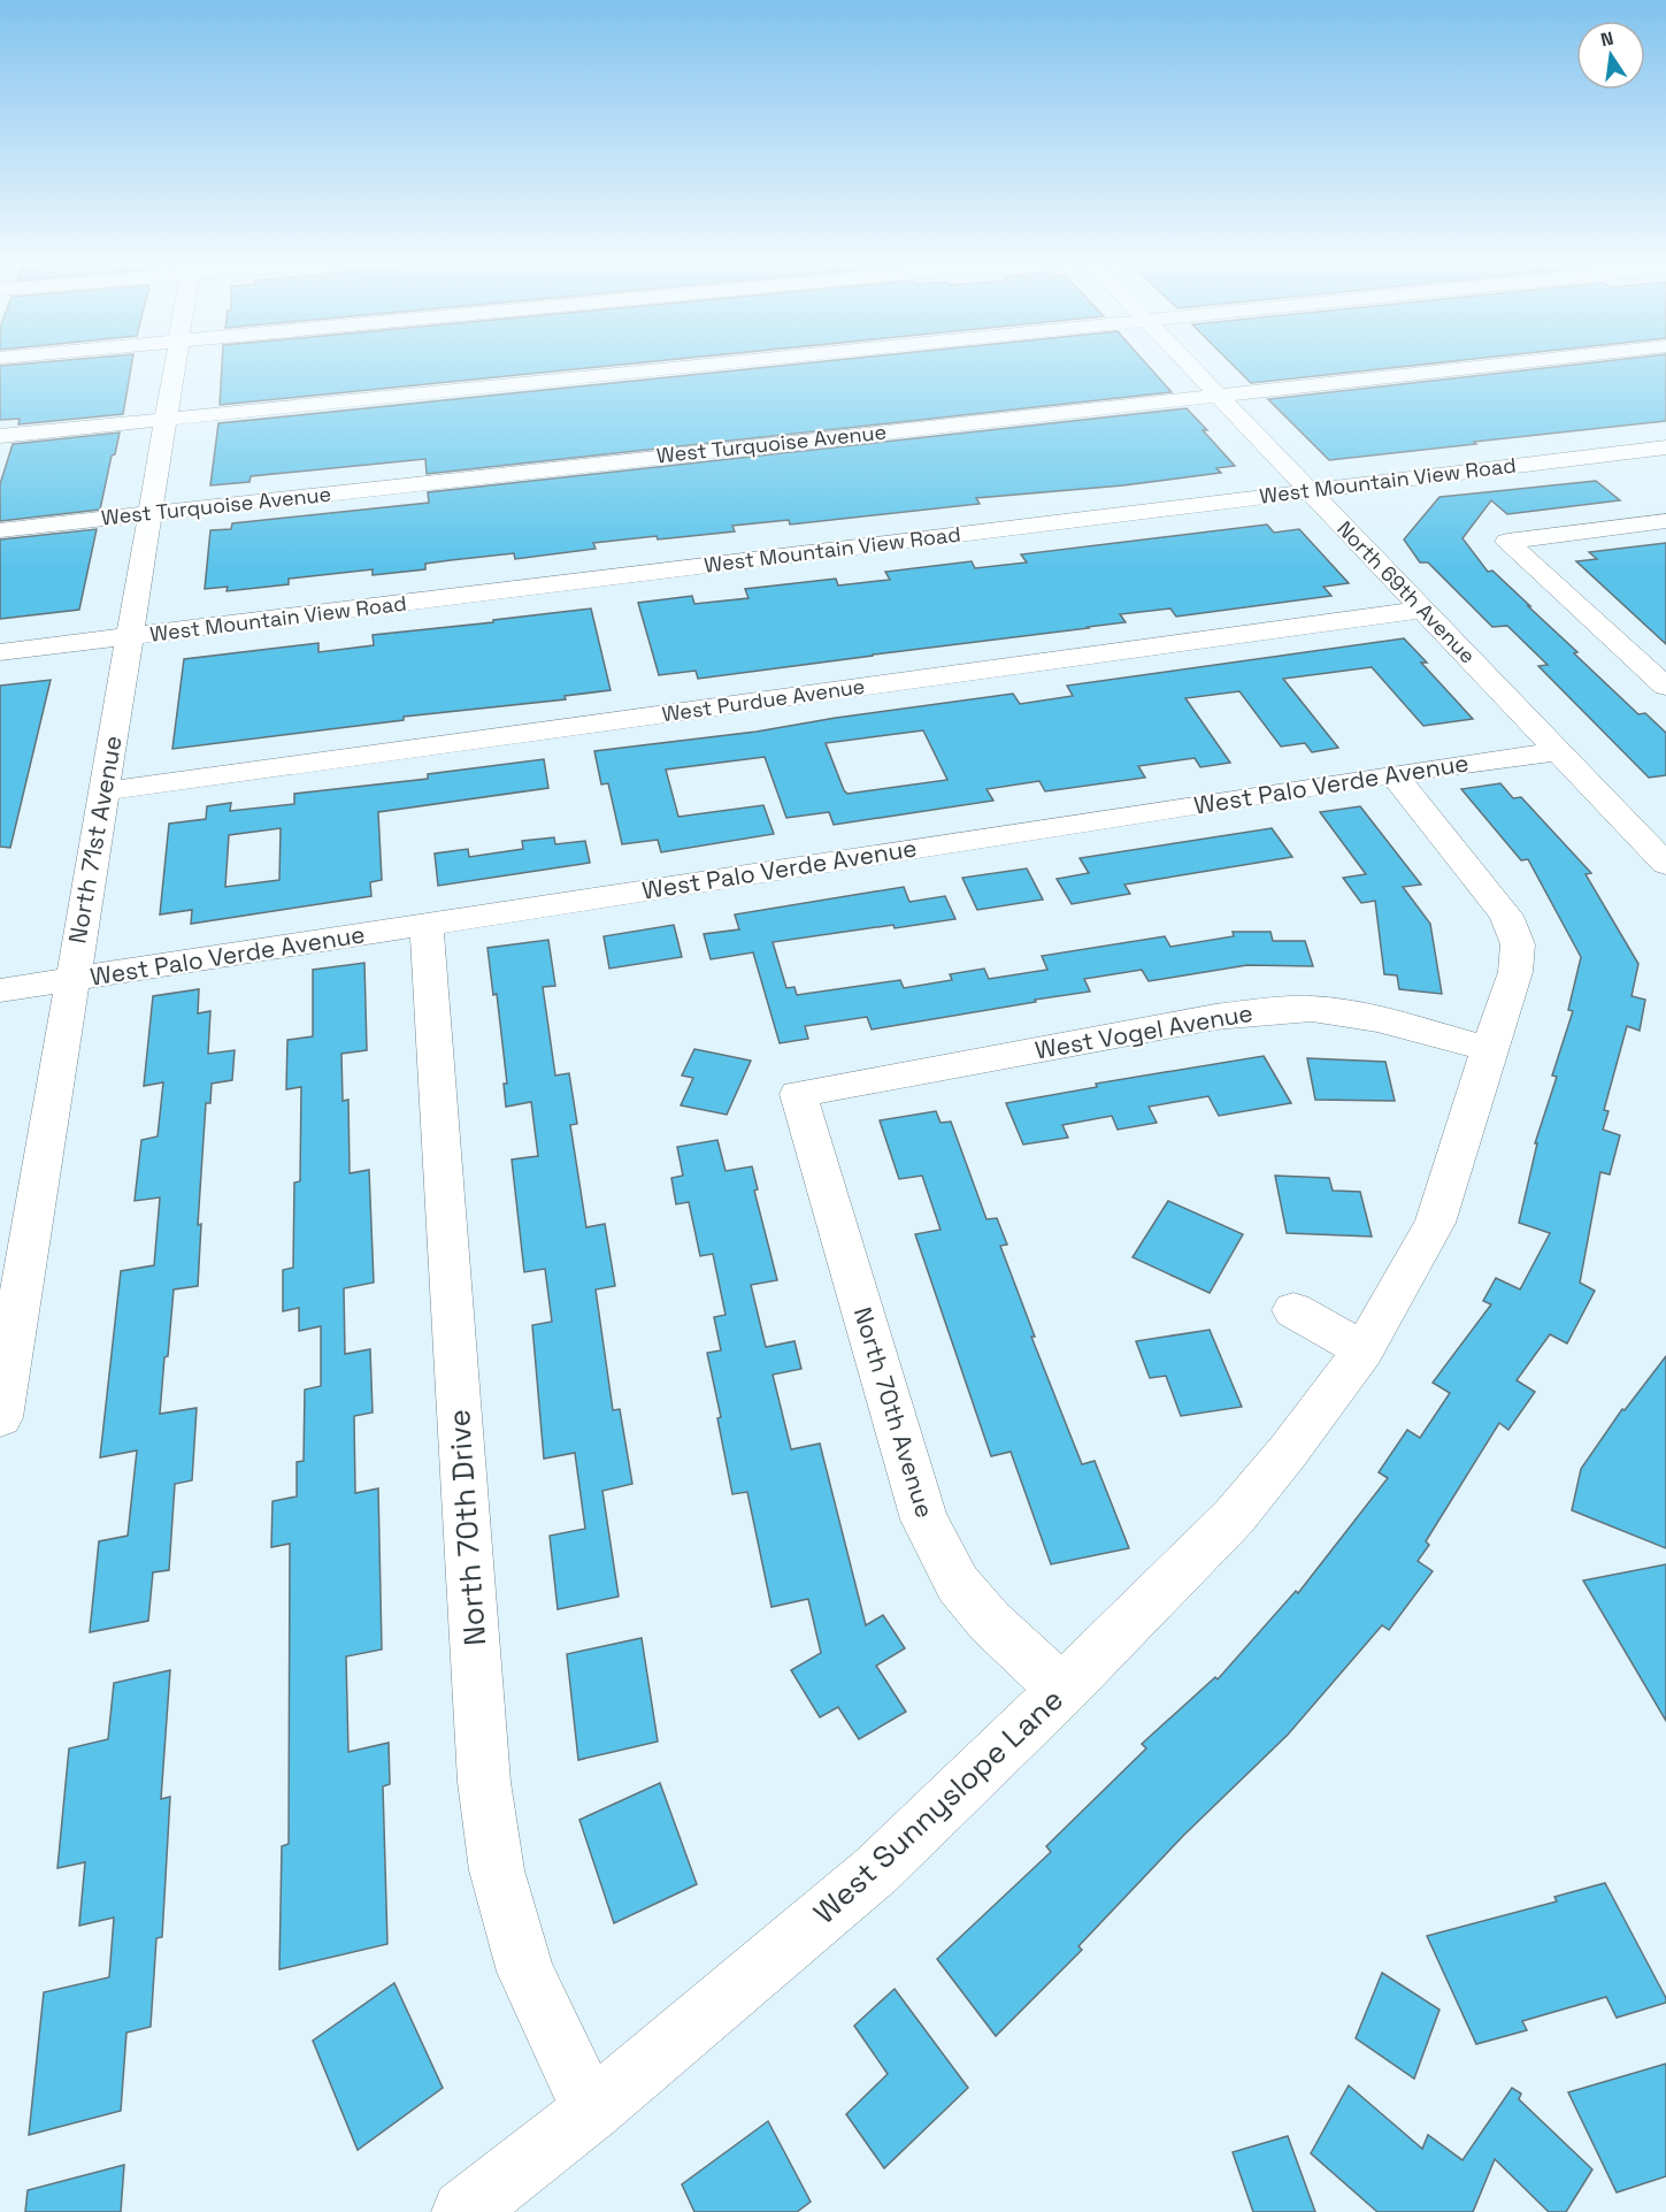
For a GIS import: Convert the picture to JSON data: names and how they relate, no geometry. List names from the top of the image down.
{
  "streets": {
    "street": [
      "West Turquoise Avenue",
      "West Mountain View Road",
      "North 69th Avenue",
      "West Purdue Avenue",
      "West Palo Verde Avenue",
      "North 71st Avenue",
      "West Vogel Avenue",
      "North 70th Avenue",
      "North 70th Drive",
      "West Sunnyslope Lane"
    ]
  },
  "crossings": [
    ["West Turquoise Avenue", "North 69th Avenue"],
    ["West Turquoise Avenue", "North 71st Avenue"],
    ["West Mountain View Road", "North 69th Avenue"],
    ["West Mountain View Road", "North 71st Avenue"],
    ["North 69th Avenue", "West Purdue Avenue"],
    ["North 69th Avenue", "West Palo Verde Avenue"],
    ["West Purdue Avenue", "North 71st Avenue"],
    ["West Palo Verde Avenue", "North 71st Avenue"],
    ["West Palo Verde Avenue", "North 70th Drive"],
    ["West Palo Verde Avenue", "West Sunnyslope Lane"],
    ["West Vogel Avenue", "North 70th Avenue"],
    ["West Vogel Avenue", "West Sunnyslope Lane"],
    ["North 70th Avenue", "West Sunnyslope Lane"],
    ["North 70th Drive", "West Sunnyslope Lane"]
  ],
  "north": "top"
}
